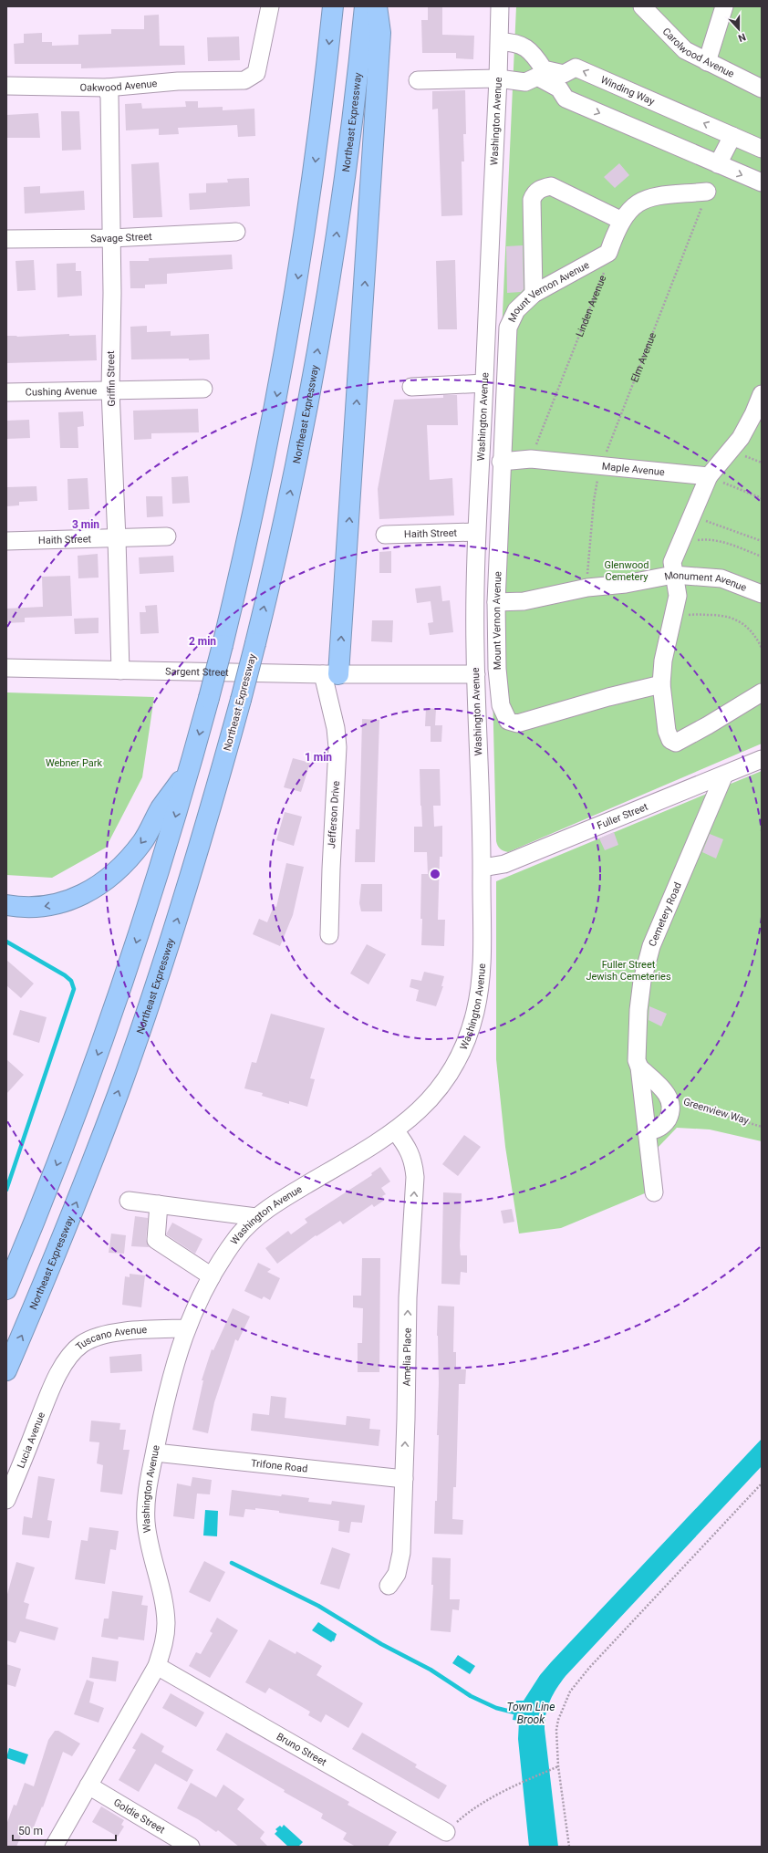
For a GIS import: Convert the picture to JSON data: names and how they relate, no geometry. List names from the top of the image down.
{
  "streets": {
    "highway": ["Northeast Expressway"],
    "street": [
      "Carolwood Avenue",
      "Oakwood Avenue",
      "Winding Way",
      "Washington Avenue",
      "Savage Street",
      "Mount Vernon Avenue",
      "Griffin Street",
      "Cushing Avenue",
      "Maple Avenue",
      "Haith Street",
      "Monument Avenue",
      "Sargent Street",
      "Jefferson Drive",
      "Fuller Street",
      "Cemetery Road",
      "Greenview Way",
      "Tuscano Avenue",
      "Amelia Place",
      "Lucia Avenue",
      "Trifone Road",
      "Bruno Street",
      "Goldie Street"
    ],
    "path": ["Linden Avenue", "Elm Avenue"]
  },
  "crossings": [
    ["Oakwood Avenue", "Griffin Street"],
    ["Winding Way", "Washington Avenue"],
    ["Washington Avenue", "Haith Street"],
    ["Washington Avenue", "Sargent Street"],
    ["Washington Avenue", "Fuller Street"],
    ["Washington Avenue", "Tuscano Avenue"],
    ["Washington Avenue", "Amelia Place"],
    ["Washington Avenue", "Trifone Road"],
    ["Washington Avenue", "Bruno Street"],
    ["Washington Avenue", "Goldie Street"],
    ["Savage Street", "Griffin Street"],
    ["Mount Vernon Avenue", "Linden Avenue"],
    ["Mount Vernon Avenue", "Maple Avenue"],
    ["Mount Vernon Avenue", "Monument Avenue"],
    ["Linden Avenue", "Maple Avenue"],
    ["Elm Avenue", "Maple Avenue"],
    ["Elm Avenue", "Monument Avenue"],
    ["Griffin Street", "Cushing Avenue"],
    ["Griffin Street", "Haith Street"],
    ["Griffin Street", "Sargent Street"],
    ["Sargent Street", "Jefferson Drive"],
    ["Fuller Street", "Cemetery Road"],
    ["Cemetery Road", "Greenview Way"],
    ["Tuscano Avenue", "Lucia Avenue"],
    ["Amelia Place", "Trifone Road"]
  ],
  "one_way": ["Amelia Place"],
  "water": ["Town Line Brook"],
  "parks": ["Glenwood Cemetery", "Webner Park", "Fuller Street Jewish Cemeteries"],
  "scale_bar": "50 m",
  "north": "bottom",
  "rings": ["3 min", "2 min", "1 min"]
}
